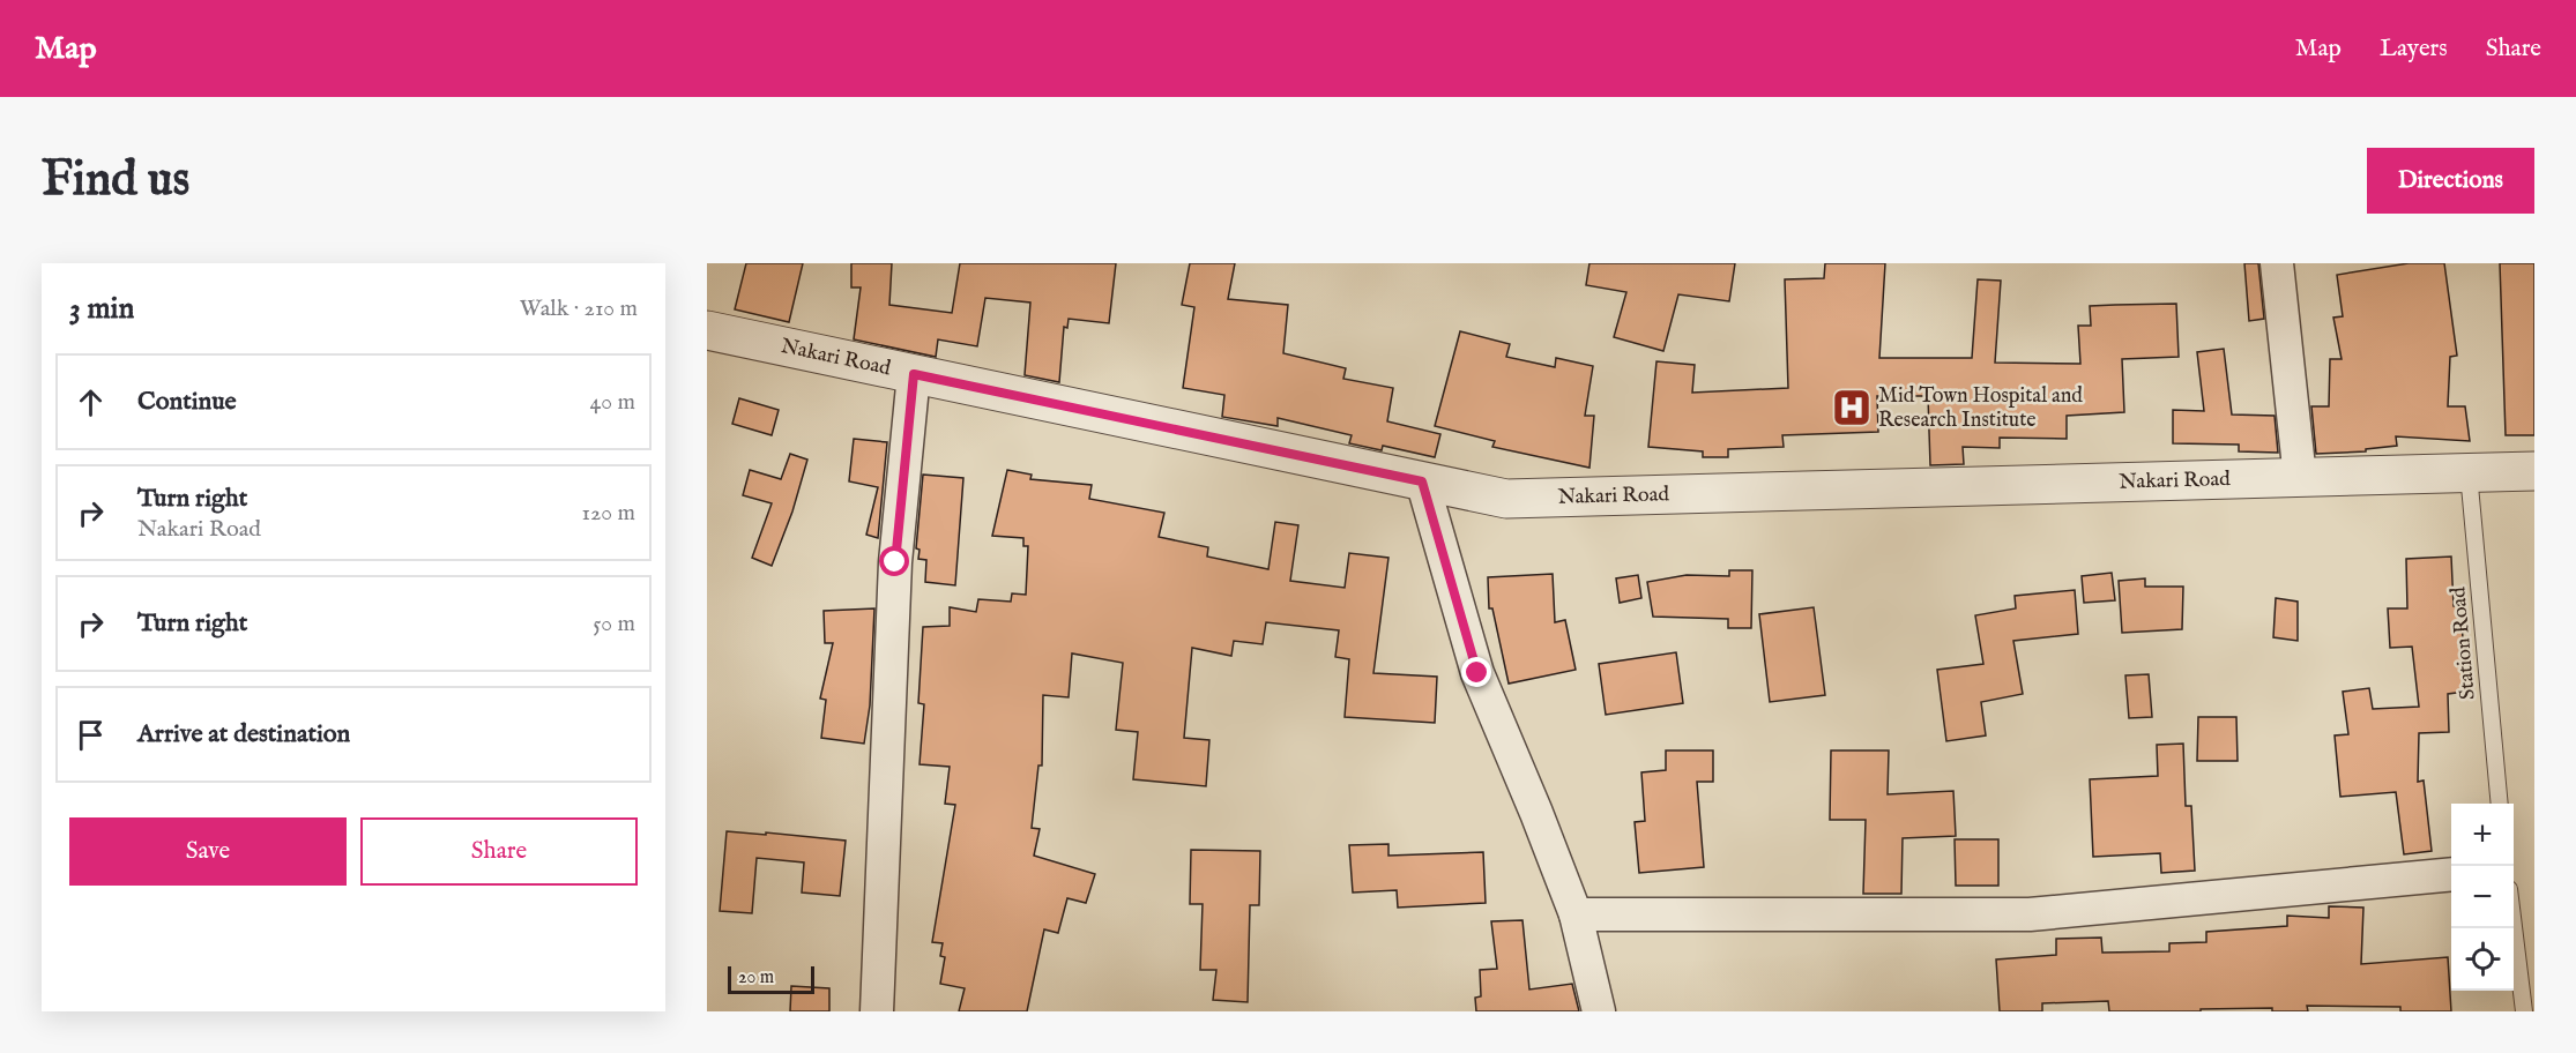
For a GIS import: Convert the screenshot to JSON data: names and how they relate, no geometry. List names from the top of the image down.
{
  "streets": {
    "street": ["Nakari Road"],
    "lane": ["Station Road"]
  },
  "crossings": [
    ["Nakari Road", "Station Road"]
  ],
  "places": {
    "hospital": ["Mid Town Hospital and Research Institute"]
  },
  "scale_bar": "20 m",
  "page": {
    "header": "Map",
    "nav": ["Map", "Layers", "Share"],
    "buttons": [
      "Directions",
      ["Save", "Share"]
    ],
    "title": "Find us",
    "heading": ["3 min", "Walk · 210 m"],
    "list": [
      ["Continue", "40 m"],
      ["Turn right", "Nakari Road", "120 m"],
      ["Turn right", "50 m"],
      "Arrive at destination"
    ],
    "map_buttons": ["+", "−"],
    "scale": "20 m"
  }
}
